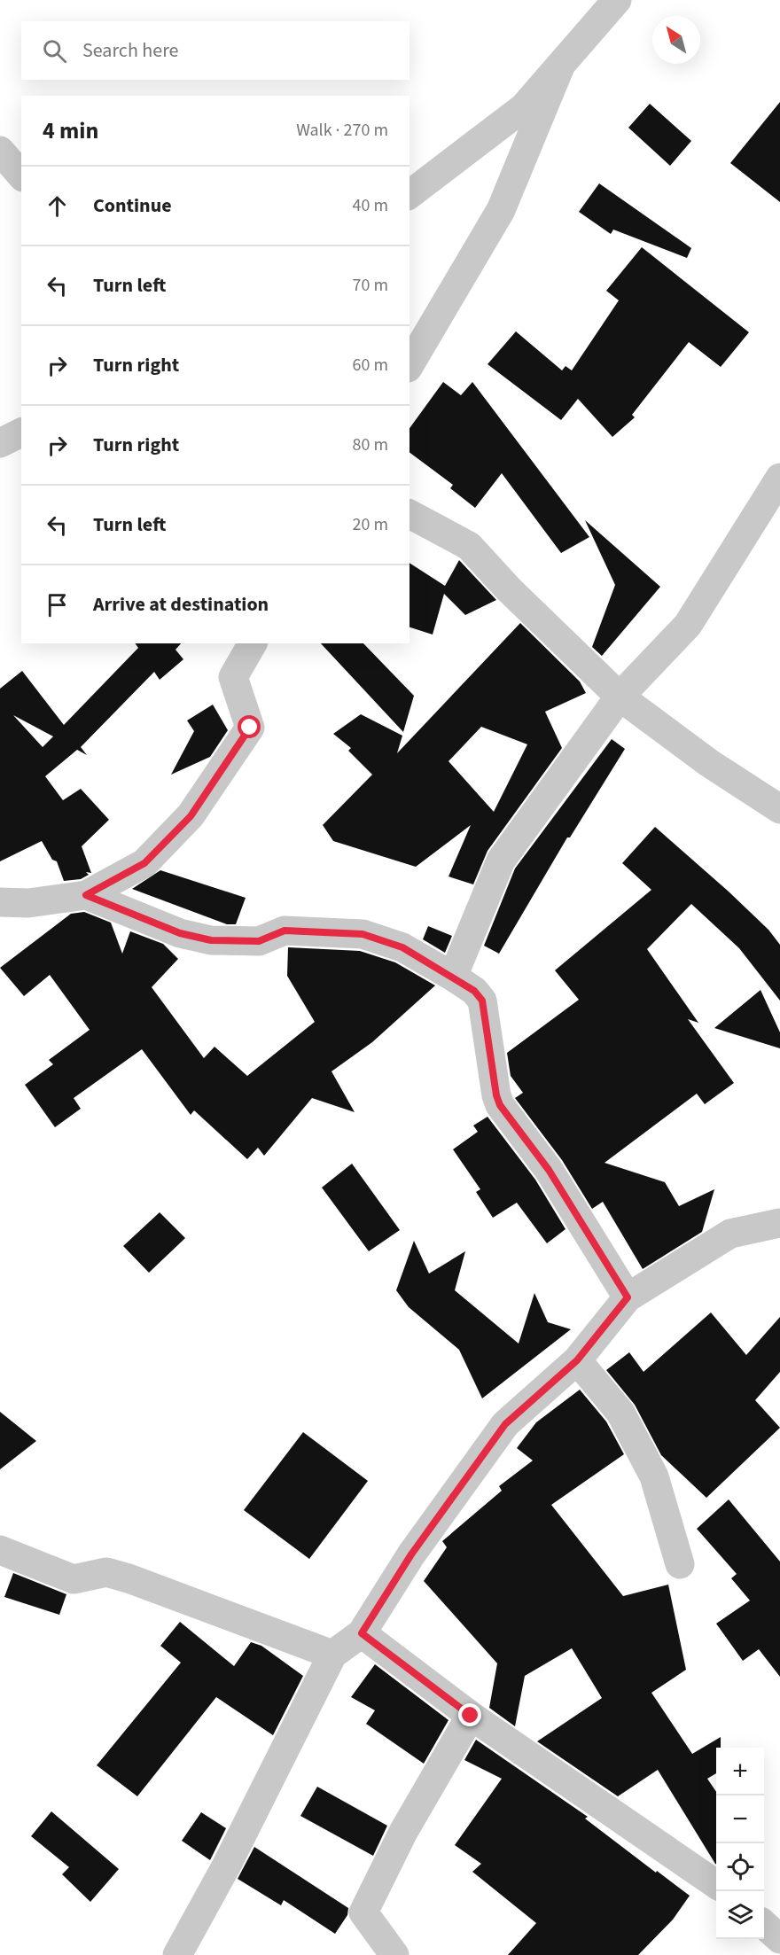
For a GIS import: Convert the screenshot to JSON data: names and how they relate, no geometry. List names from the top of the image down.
{
  "north": "top left",
  "page": {
    "search": "Search here",
    "heading": ["4 min", "Walk · 270 m"],
    "list": [
      ["Continue", "40 m"],
      ["Turn left", "70 m"],
      ["Turn right", "60 m"],
      ["Turn right", "80 m"],
      ["Turn left", "20 m"],
      "Arrive at destination"
    ],
    "map_buttons": ["+", "−"]
  }
}
